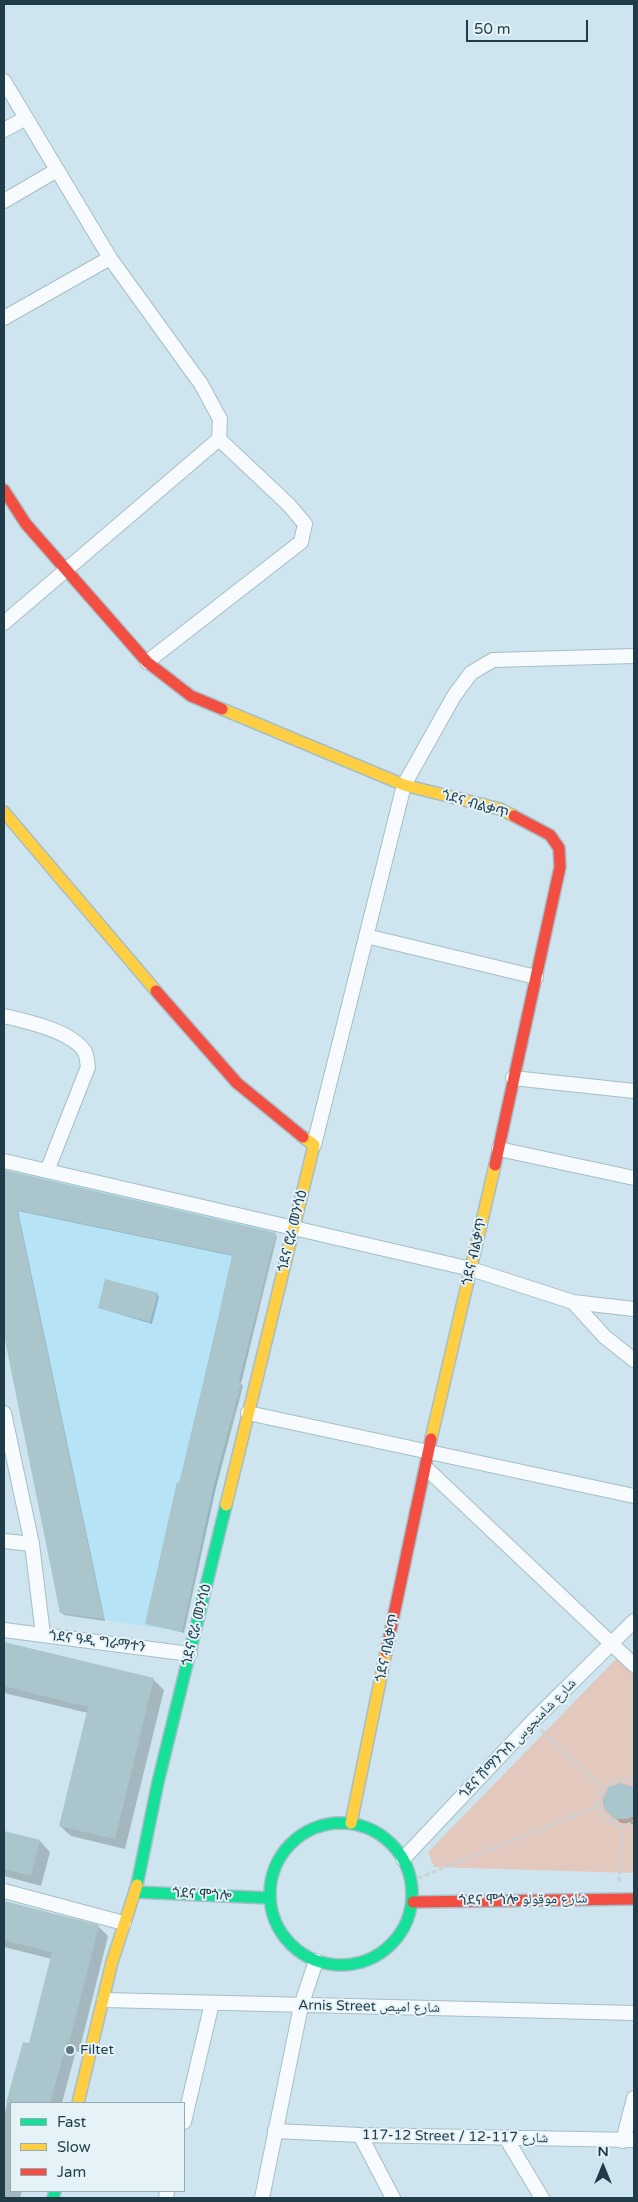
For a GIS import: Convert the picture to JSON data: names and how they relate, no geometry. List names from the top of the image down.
{
  "streets": {
    "street": [
      "ጎደና ብልቃጥ",
      "ጎደና ሮራ መንሳዕ",
      "ጎደና ዓዲ ግራማተን",
      "ጎደና ሽማንጉስ شارع شامنجوس",
      "ጎደና ሞጎሎ",
      "ጎደና ሞጎሎ شارع موقولو",
      "Arnis Street شارع اميص",
      "117-12 Street / شارع 117-12"
    ]
  },
  "crossings": [
    ["ጎደና ብልቃጥ", "ጎደና ሽማንጉስ شارع شامنجوس"],
    ["ጎደና ብልቃጥ", "ጎደና ሞጎሎ"],
    ["ጎደና ብልቃጥ", "ጎደና ሞጎሎ شارع موقولو"],
    ["ጎደና ሮራ መንሳዕ", "ጎደና ዓዲ ግራማተን"],
    ["ጎደና ሮራ መንሳዕ", "ጎደና ሞጎሎ"],
    ["ጎደና ሮራ መንሳዕ", "Arnis Street شارع اميص"],
    ["ጎደና ሽማንጉስ شارع شامنجوس", "ጎደና ሞጎሎ"],
    ["ጎደና ሽማንጉስ شارع شامنجوس", "ጎደና ሞጎሎ شارع موقولو"],
    ["ጎደና ሞጎሎ", "ጎደና ሞጎሎ شارع موقولو"]
  ],
  "places": ["Filtet"],
  "legend": ["Fast", "Slow", "Jam"],
  "scale_bar": "50 m",
  "north": "top"
}
